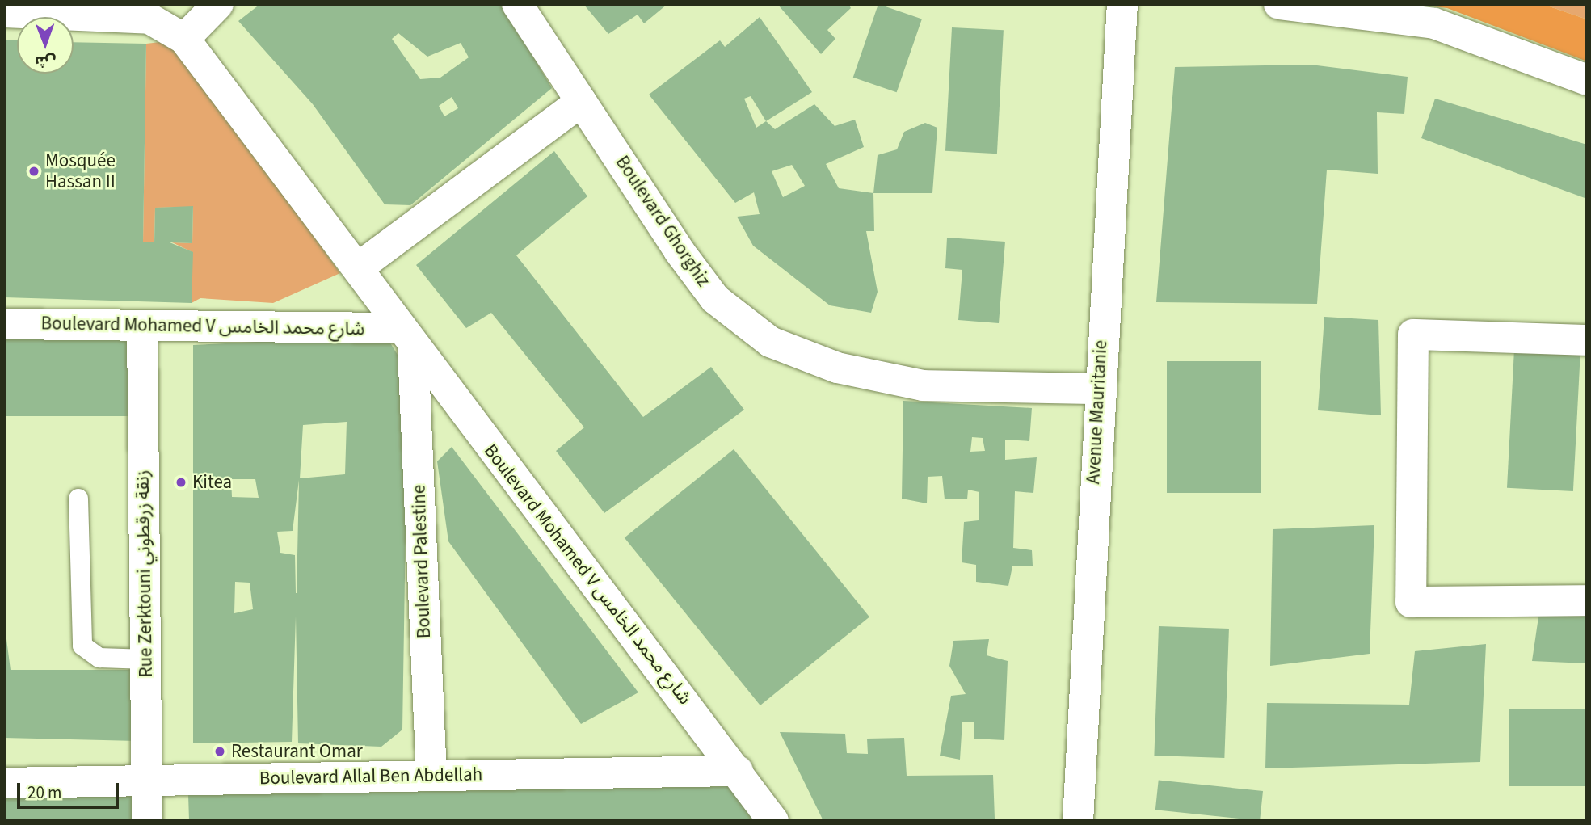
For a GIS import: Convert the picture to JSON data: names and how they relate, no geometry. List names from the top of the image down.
{
  "streets": {
    "street": [
      "Boulevard Ghorghiz",
      "Boulevard Mohamed V شارع محمد الخامس",
      "Avenue Mauritanie",
      "Boulevard Palestine",
      "Rue Zerktouni زنقة زرقطوني",
      "Boulevard Allal Ben Abdellah"
    ]
  },
  "crossings": [
    ["Boulevard Ghorghiz", "Avenue Mauritanie"],
    ["Boulevard Mohamed V شارع محمد الخامس", "Boulevard Palestine"],
    ["Boulevard Mohamed V شارع محمد الخامس", "Rue Zerktouni زنقة زرقطوني"],
    ["Boulevard Mohamed V شارع محمد الخامس", "Boulevard Allal Ben Abdellah"],
    ["Boulevard Palestine", "Boulevard Allal Ben Abdellah"],
    ["Rue Zerktouni زنقة زرقطوني", "Boulevard Allal Ben Abdellah"]
  ],
  "places": ["Mosquée Hassan II", "Kitea", "Restaurant Omar"],
  "scale_bar": "20 m",
  "north": "bottom"
}
